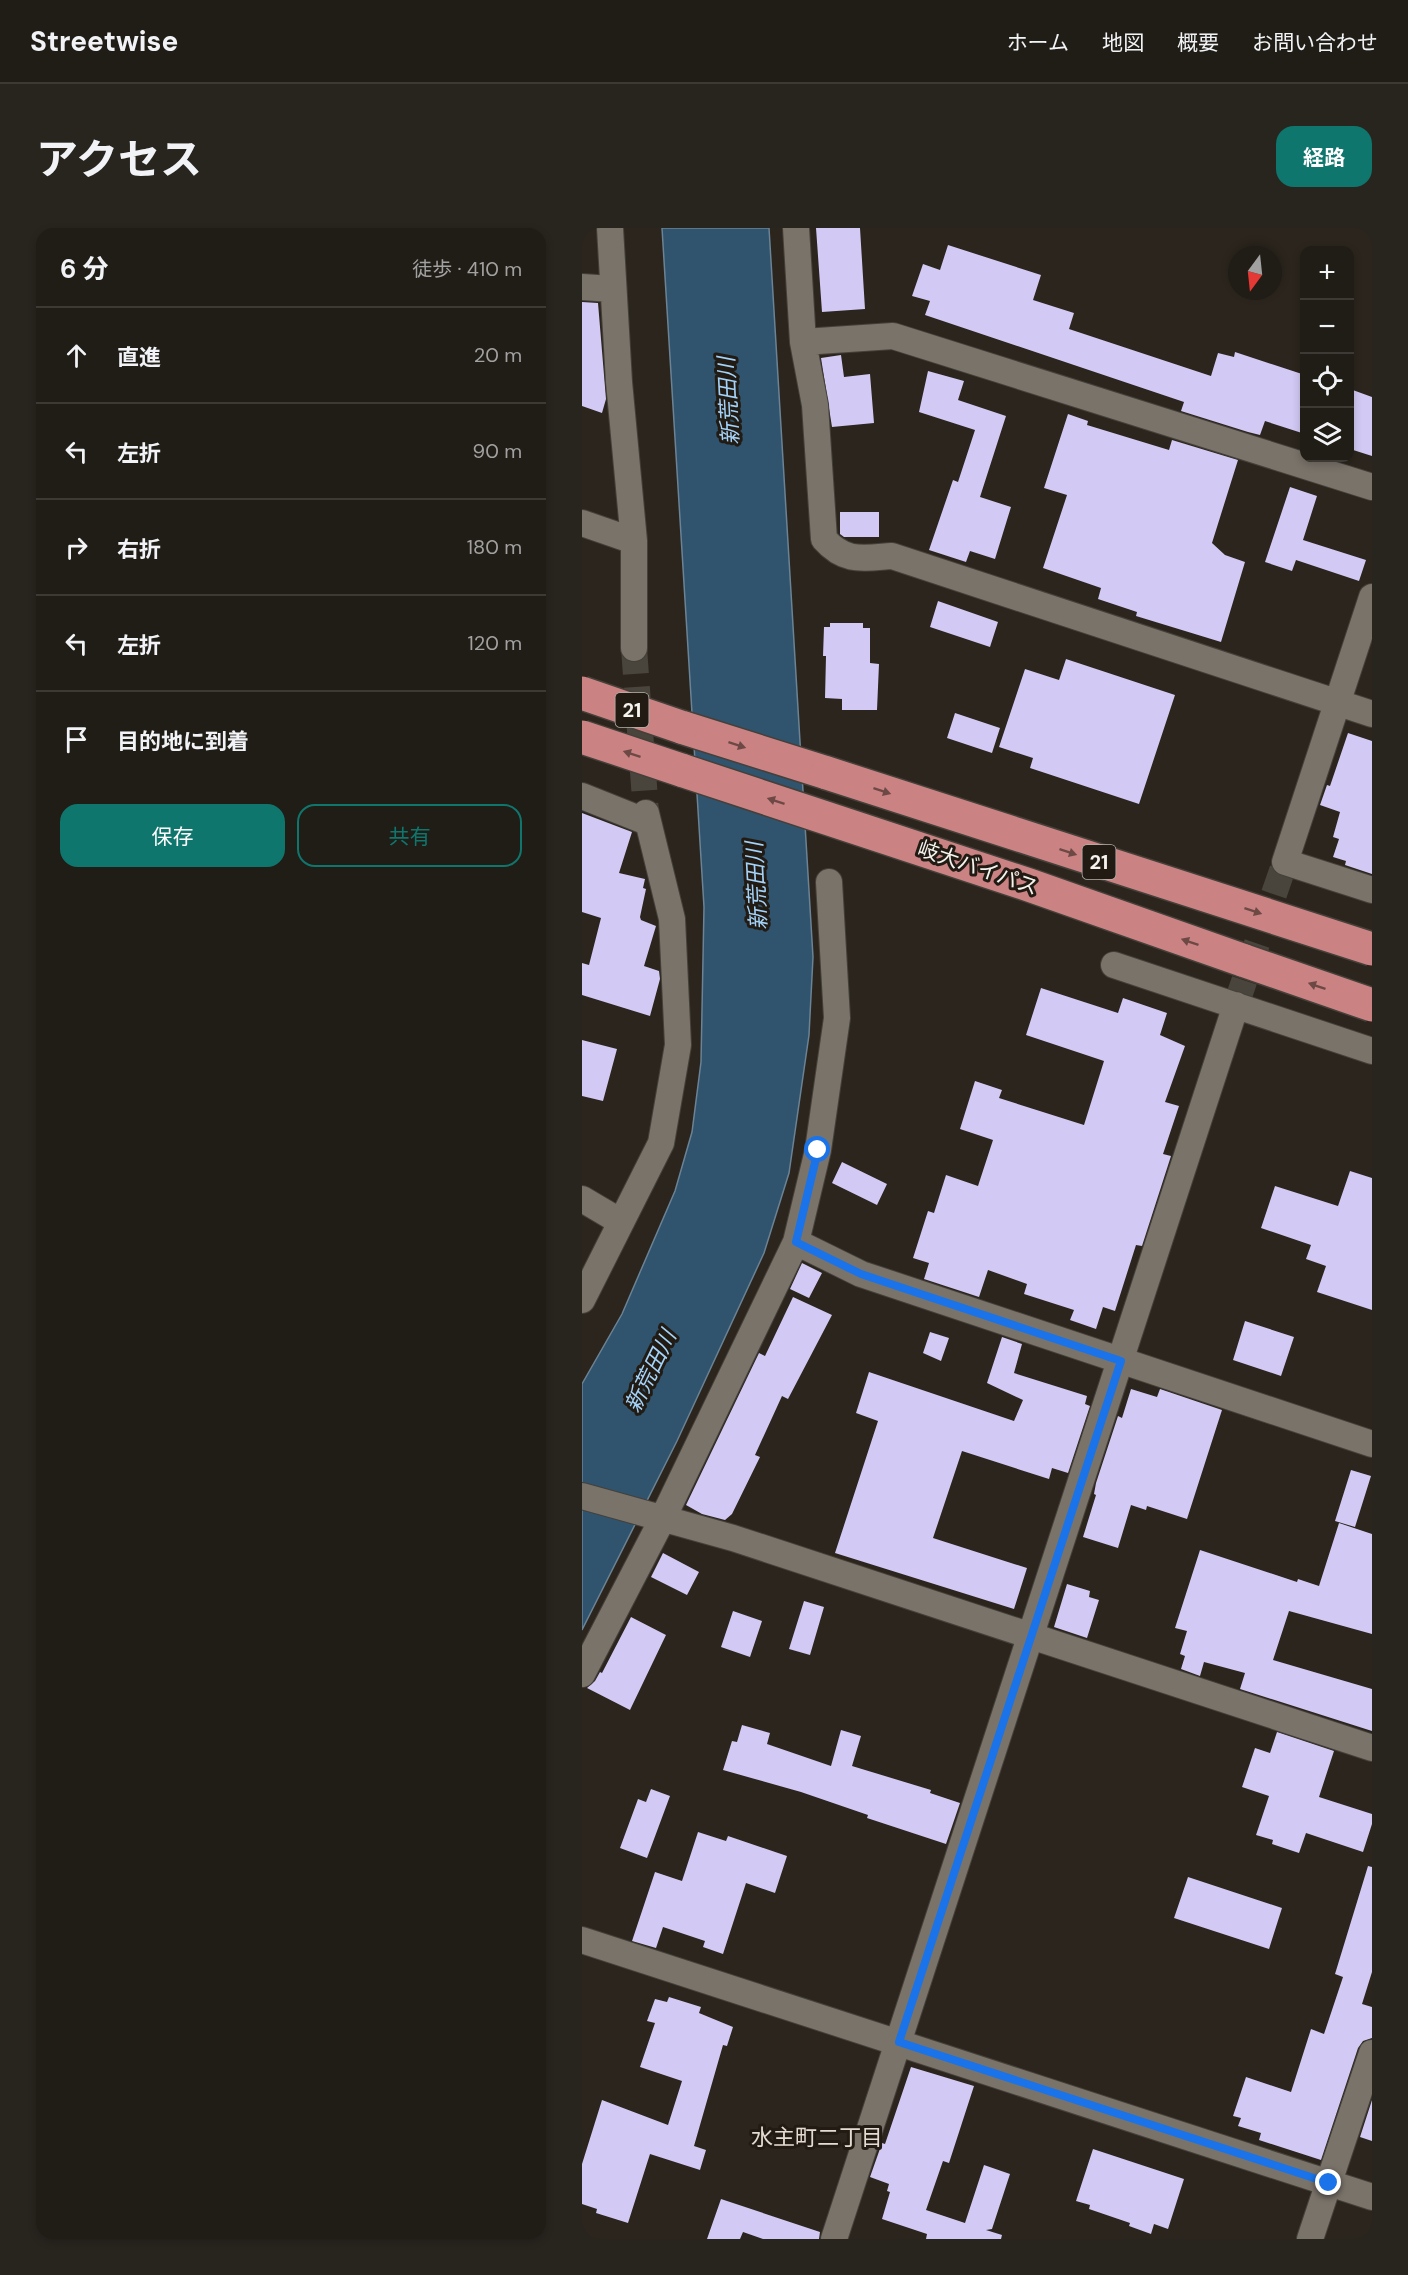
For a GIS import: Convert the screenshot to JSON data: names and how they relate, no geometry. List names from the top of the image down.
{
  "streets": {
    "highway": ["21", "岐大バイパス"]
  },
  "districts": ["水主町二丁目"],
  "water": ["新荒田川"],
  "north": "bottom",
  "page": {
    "header": "Streetwise",
    "nav": [
      "ホーム",
      "地図",
      "概要",
      "お問い合わせ"
    ],
    "title": "アクセス",
    "buttons": [
      "経路",
      ["保存", "共有"]
    ],
    "heading": ["6 分", "徒歩 · 410 m"],
    "map_buttons": ["+", "−"],
    "list": [
      ["直進", "20 m"],
      ["左折", "90 m"],
      ["右折", "180 m"],
      ["左折", "120 m"],
      "目的地に到着"
    ]
  }
}
